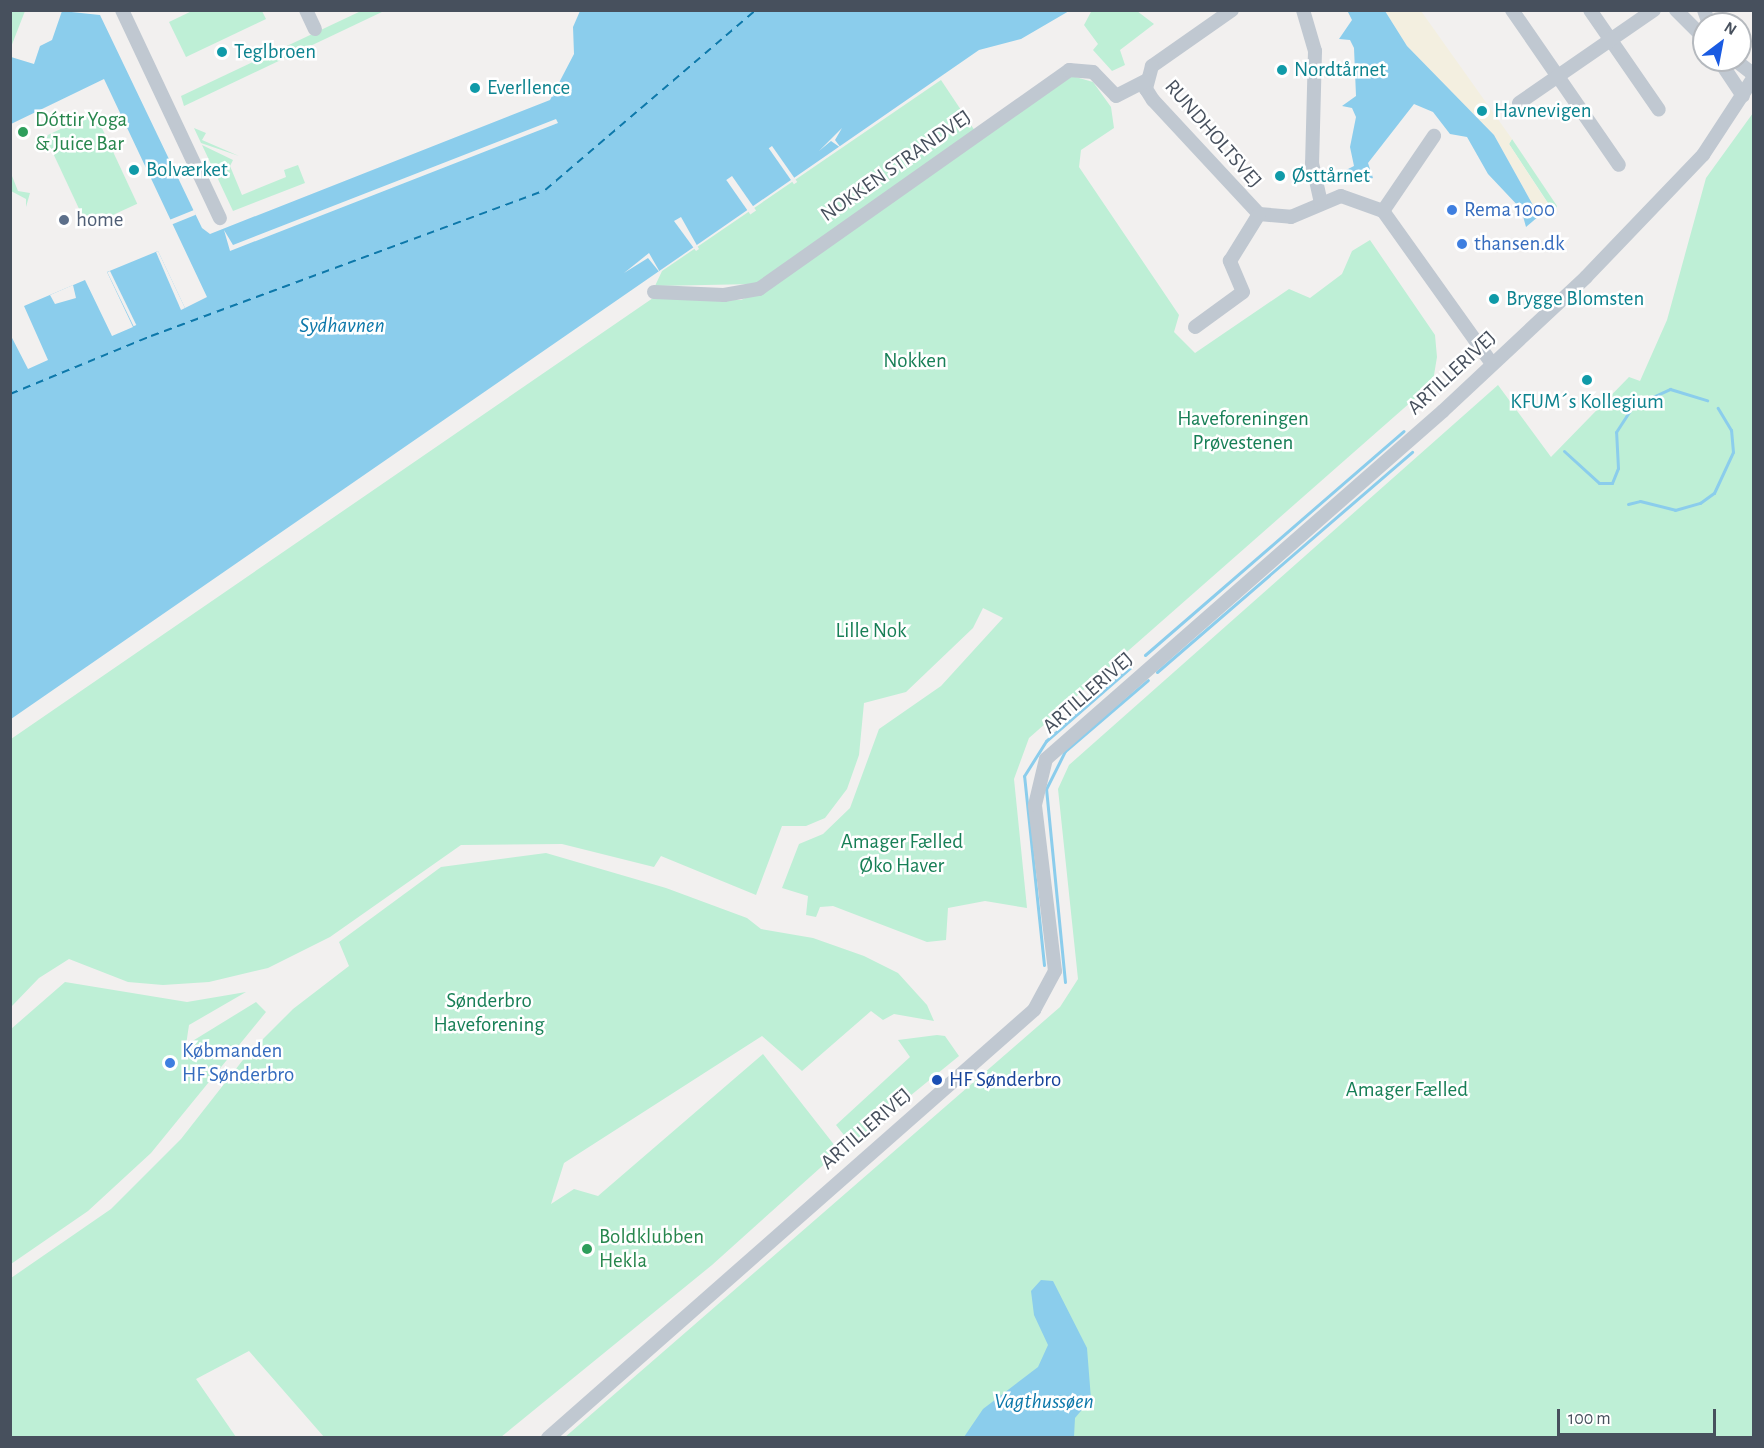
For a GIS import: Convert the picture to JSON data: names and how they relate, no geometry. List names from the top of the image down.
{
  "streets": {
    "street": ["RUNDHOLTSVEJ", "NOKKEN STRANDVEJ", "ARTILLERIVEJ"]
  },
  "crossings": [
    ["RUNDHOLTSVEJ", "NOKKEN STRANDVEJ"]
  ],
  "water": ["Sydhavnen", "Vagthussøen"],
  "parks": [
    "Nokken",
    "Haveforeningen Prøvestenen",
    "Lille Nok",
    "Amager Fælled Øko Haver",
    "Sønderbro Haveforening",
    "Amager Fælled"
  ],
  "places": [
    "Teglbroen",
    "Nordtårnet",
    "Everllence",
    "Havnevigen",
    "Dóttir Yoga & Juice Bar",
    "Bolværket",
    "Østtårnet",
    "Rema 1000",
    "home",
    "thansen.dk",
    "Brygge Blomsten",
    "KFUM´s Kollegium",
    "Købmanden HF Sønderbro",
    "HF Sønderbro",
    "Boldklubben Hekla"
  ],
  "scale_bar": "100 m",
  "north": "top right"
}
